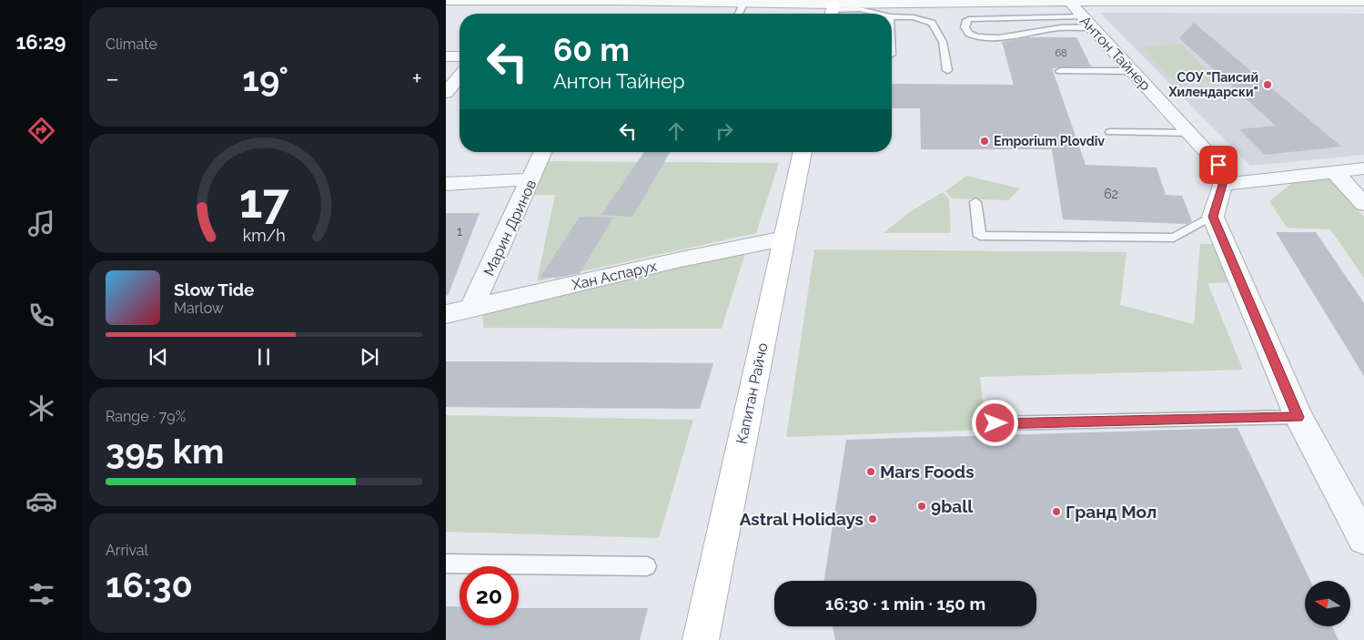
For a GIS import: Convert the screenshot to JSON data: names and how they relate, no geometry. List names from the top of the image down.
{
  "streets": {
    "street": [
      "Антон Тайнер",
      "Марин Дринов",
      "Хан Аспарух",
      "Капитан Райчо"
    ]
  },
  "crossings": [
    ["Марин Дринов", "Хан Аспарух"],
    ["Хан Аспарух", "Капитан Райчо"]
  ],
  "places": [
    "СОУ \"Паисий Хилендарски\"",
    "Emporium Plovdiv",
    "Mars Foods",
    "9ball",
    "Гранд Мол",
    "Astral Holidays"
  ],
  "house_numbers": ["68", "62", "1"],
  "north": "left",
  "page": {
    "tabs": "16:29",
    "tile": [
      "Climate",
      ["Range · 79%", "395 km"],
      ["Arrival", "16:30"]
    ],
    "turn": ["60 m", "Антон Тайнер"],
    "heat": ["−", "19°", "+"],
    "song": ["Slow Tide", "Marlow"],
    "limit": "20",
    "trip": "16:30 · 1 min · 150 m",
    "gauge": ["17", "km/h"]
  }
}
